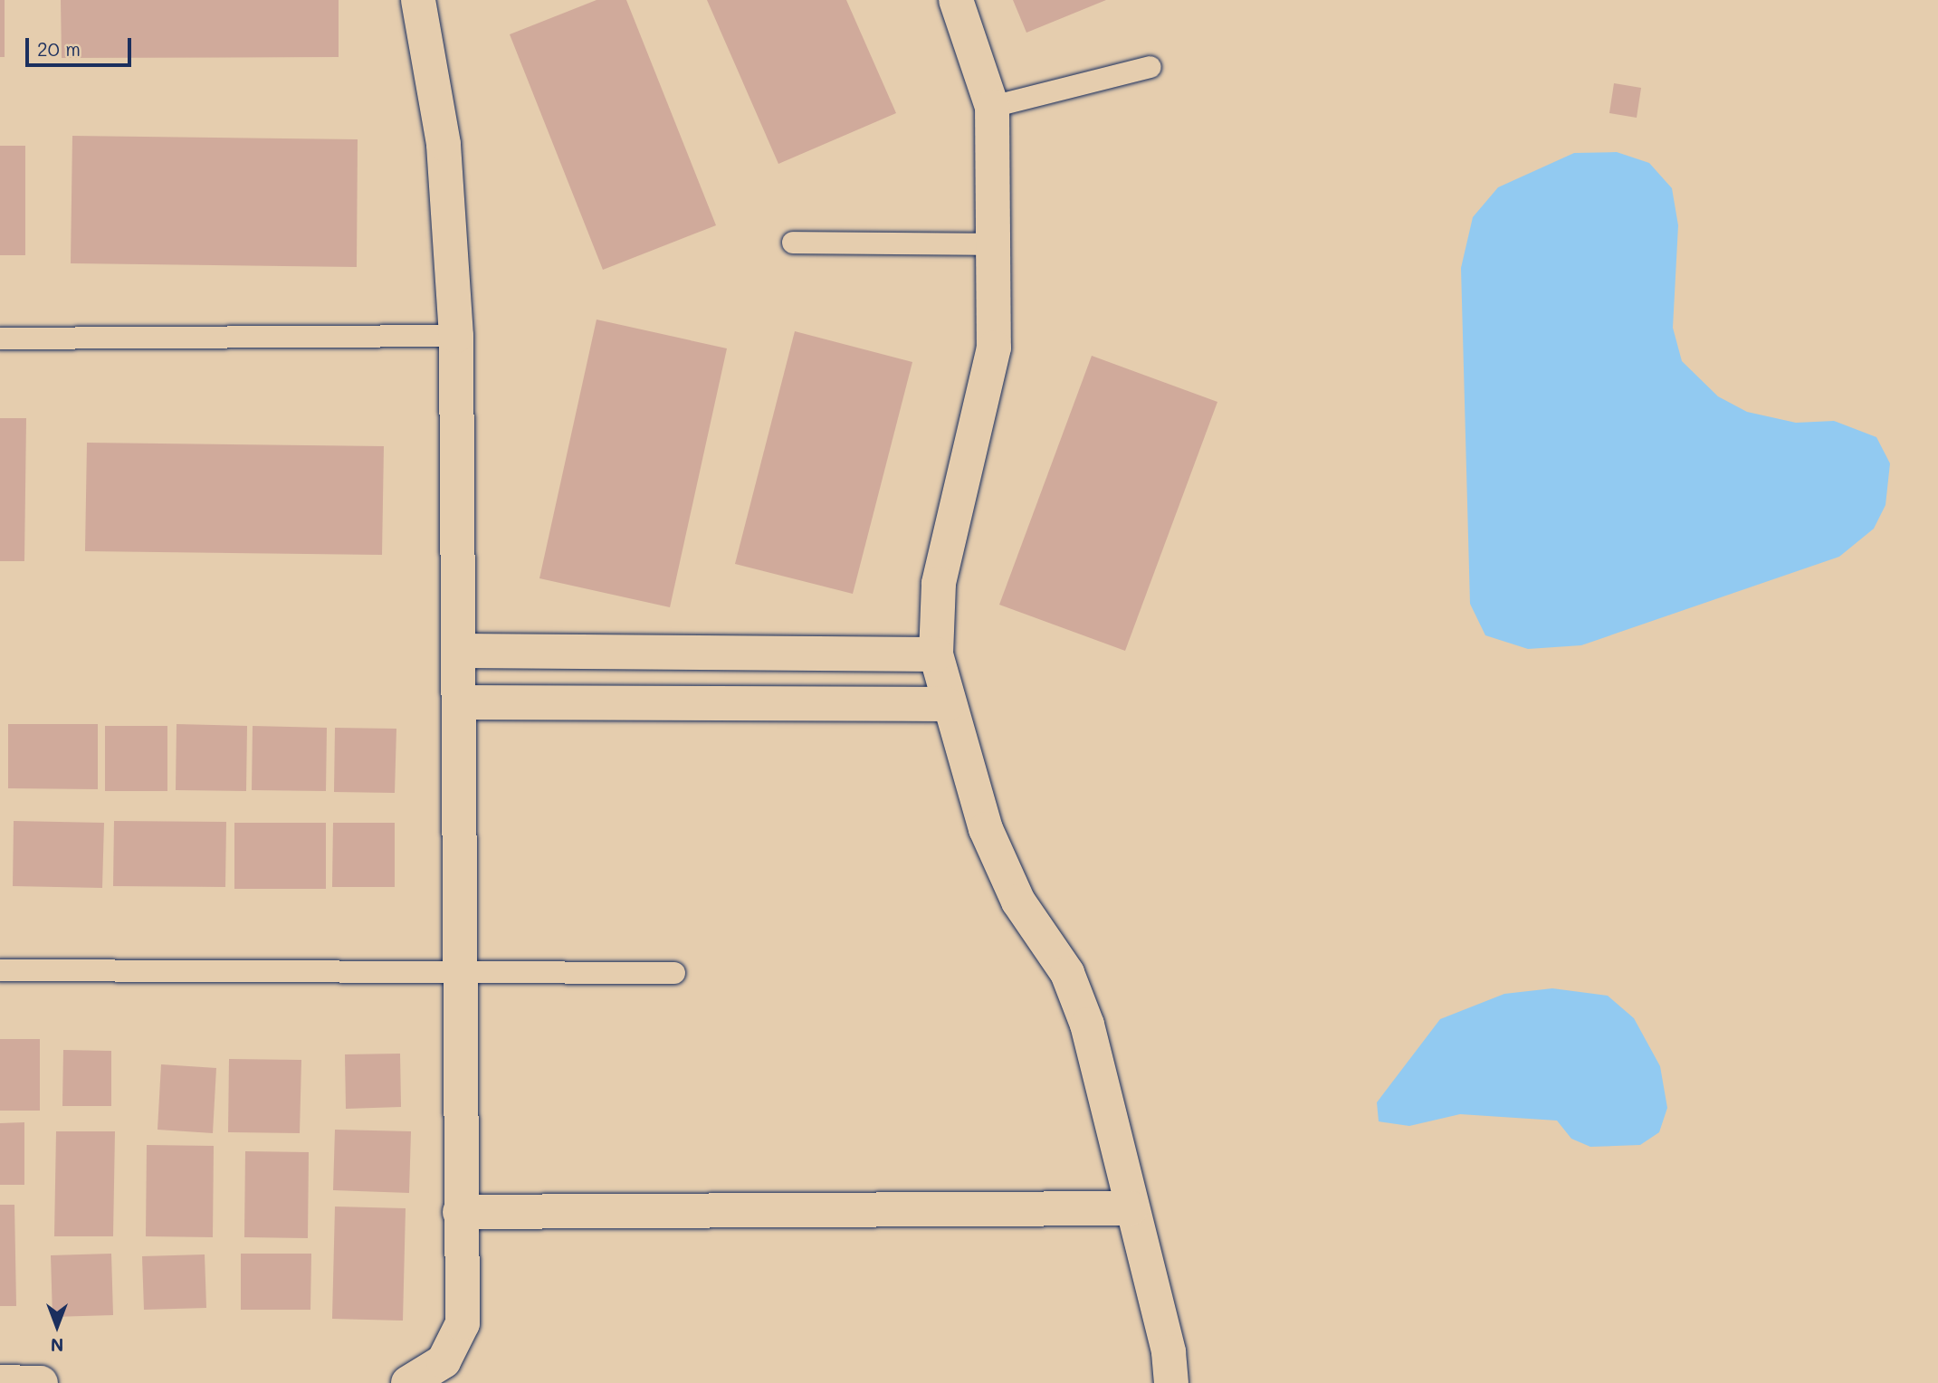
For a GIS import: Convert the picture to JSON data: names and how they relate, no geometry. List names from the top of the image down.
{
  "scale_bar": "20 m",
  "north": "bottom"
}
